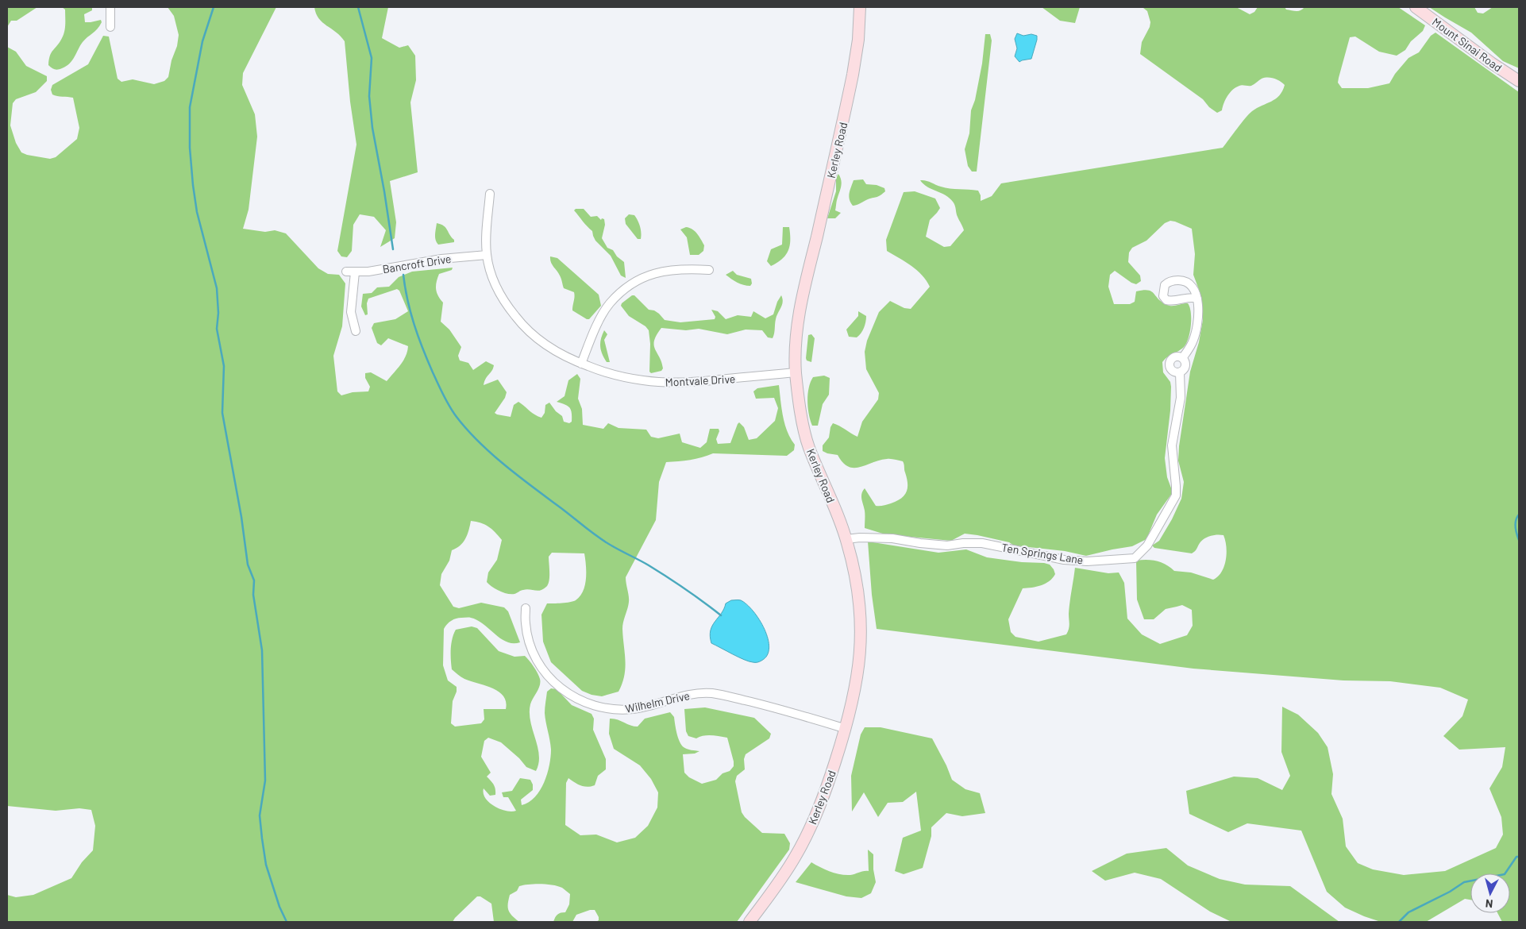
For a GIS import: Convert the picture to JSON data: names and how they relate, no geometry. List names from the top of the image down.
{
  "streets": {
    "street": [
      "Mount Sinai Road",
      "Kerley Road",
      "Bancroft Drive",
      "Montvale Drive",
      "Ten Springs Lane",
      "Wilhelm Drive"
    ]
  },
  "crossings": [
    ["Kerley Road", "Montvale Drive"],
    ["Kerley Road", "Ten Springs Lane"],
    ["Kerley Road", "Wilhelm Drive"],
    ["Bancroft Drive", "Montvale Drive"]
  ],
  "north": "bottom"
}
